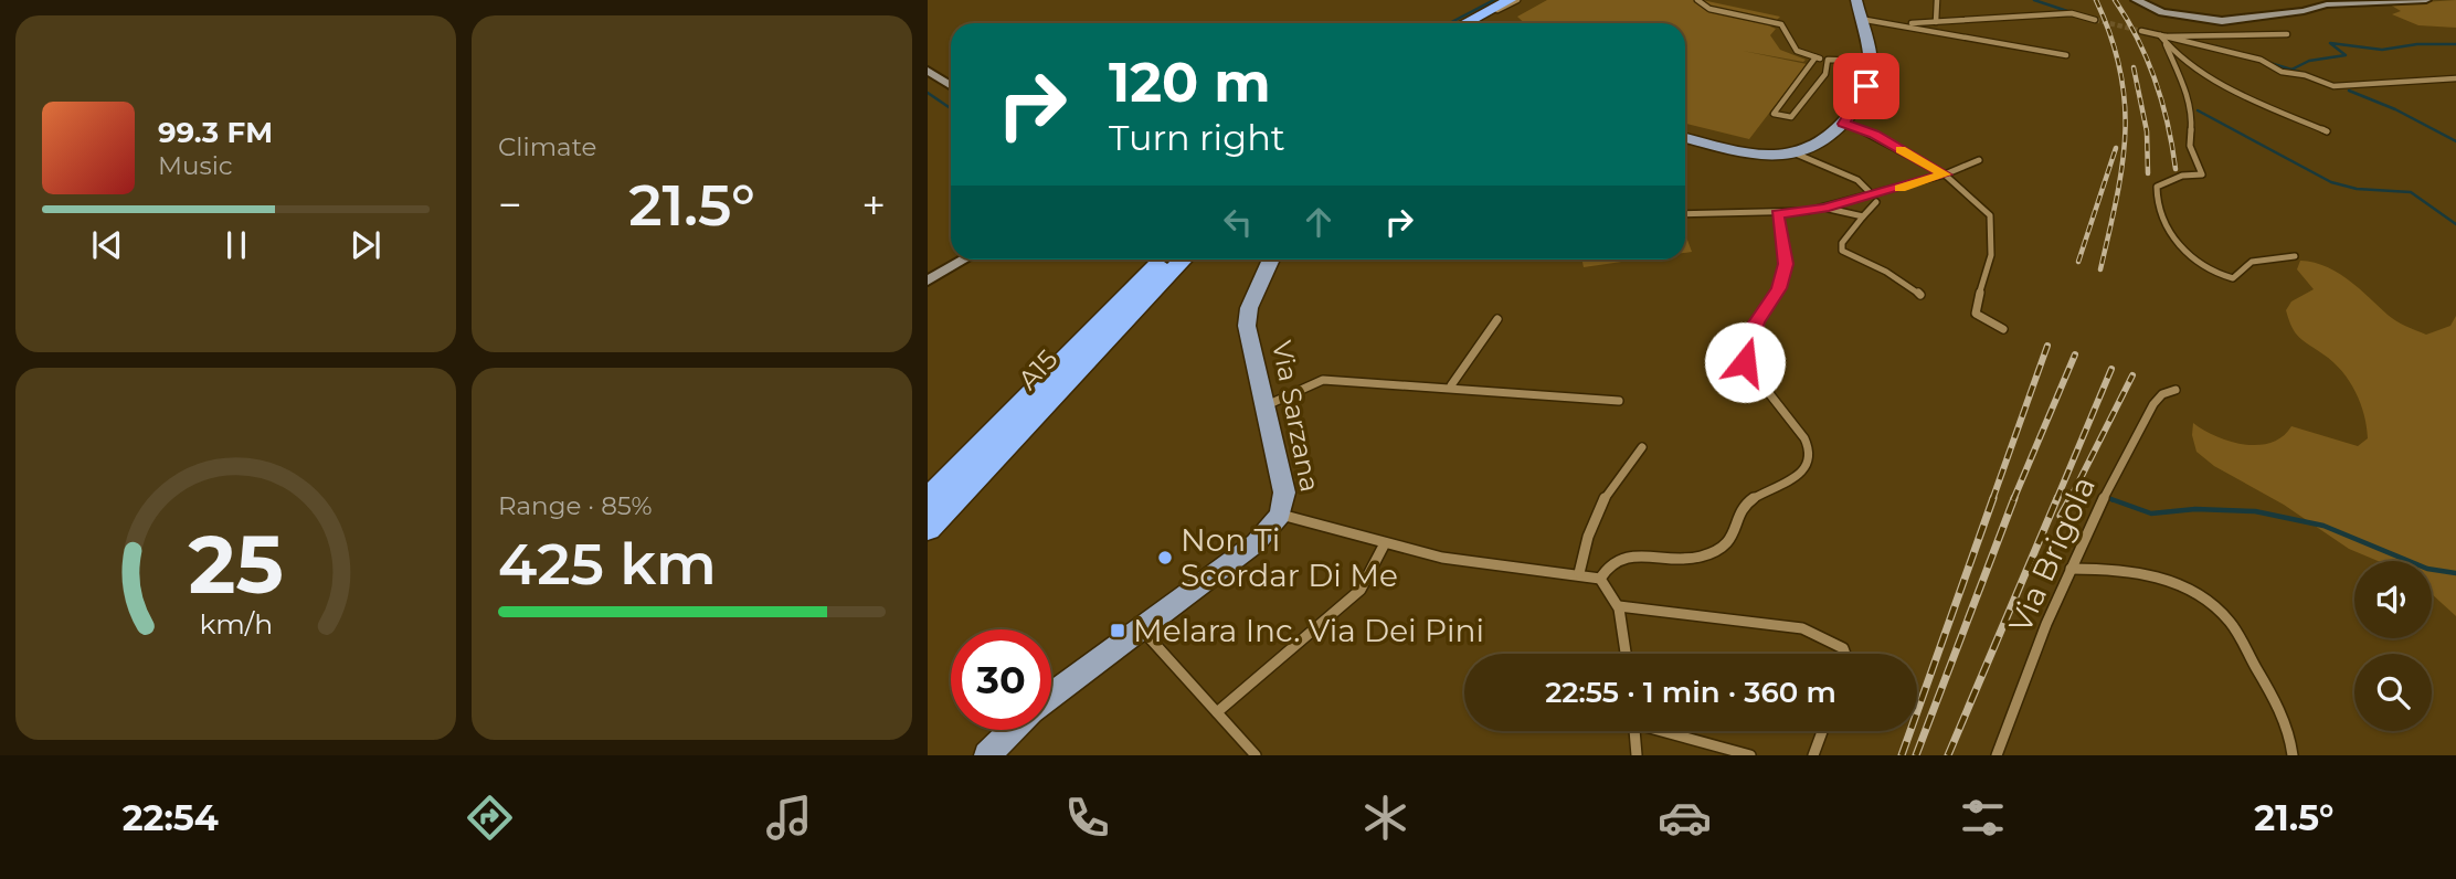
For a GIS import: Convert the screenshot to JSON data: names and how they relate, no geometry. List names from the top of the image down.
{
  "streets": {
    "highway": ["A15"],
    "main road": ["Via Sarzana"],
    "street": ["Via Brigola"]
  },
  "places": {
    "other": ["Non Ti Scordar Di Me"],
    "transit": ["Melara Inc. Via Dei Pini"]
  },
  "page": {
    "tile": [
      "Climate",
      ["Range · 85%", "425 km"]
    ],
    "turn": ["120 m", "Turn right"],
    "song": ["99.3 FM", "Music"],
    "heat": ["−", "21.5°", "+"],
    "limit": "30",
    "trip": "22:55 · 1 min · 360 m",
    "tabs": ["22:54", "21.5°"],
    "gauge": ["25", "km/h"]
  }
}
